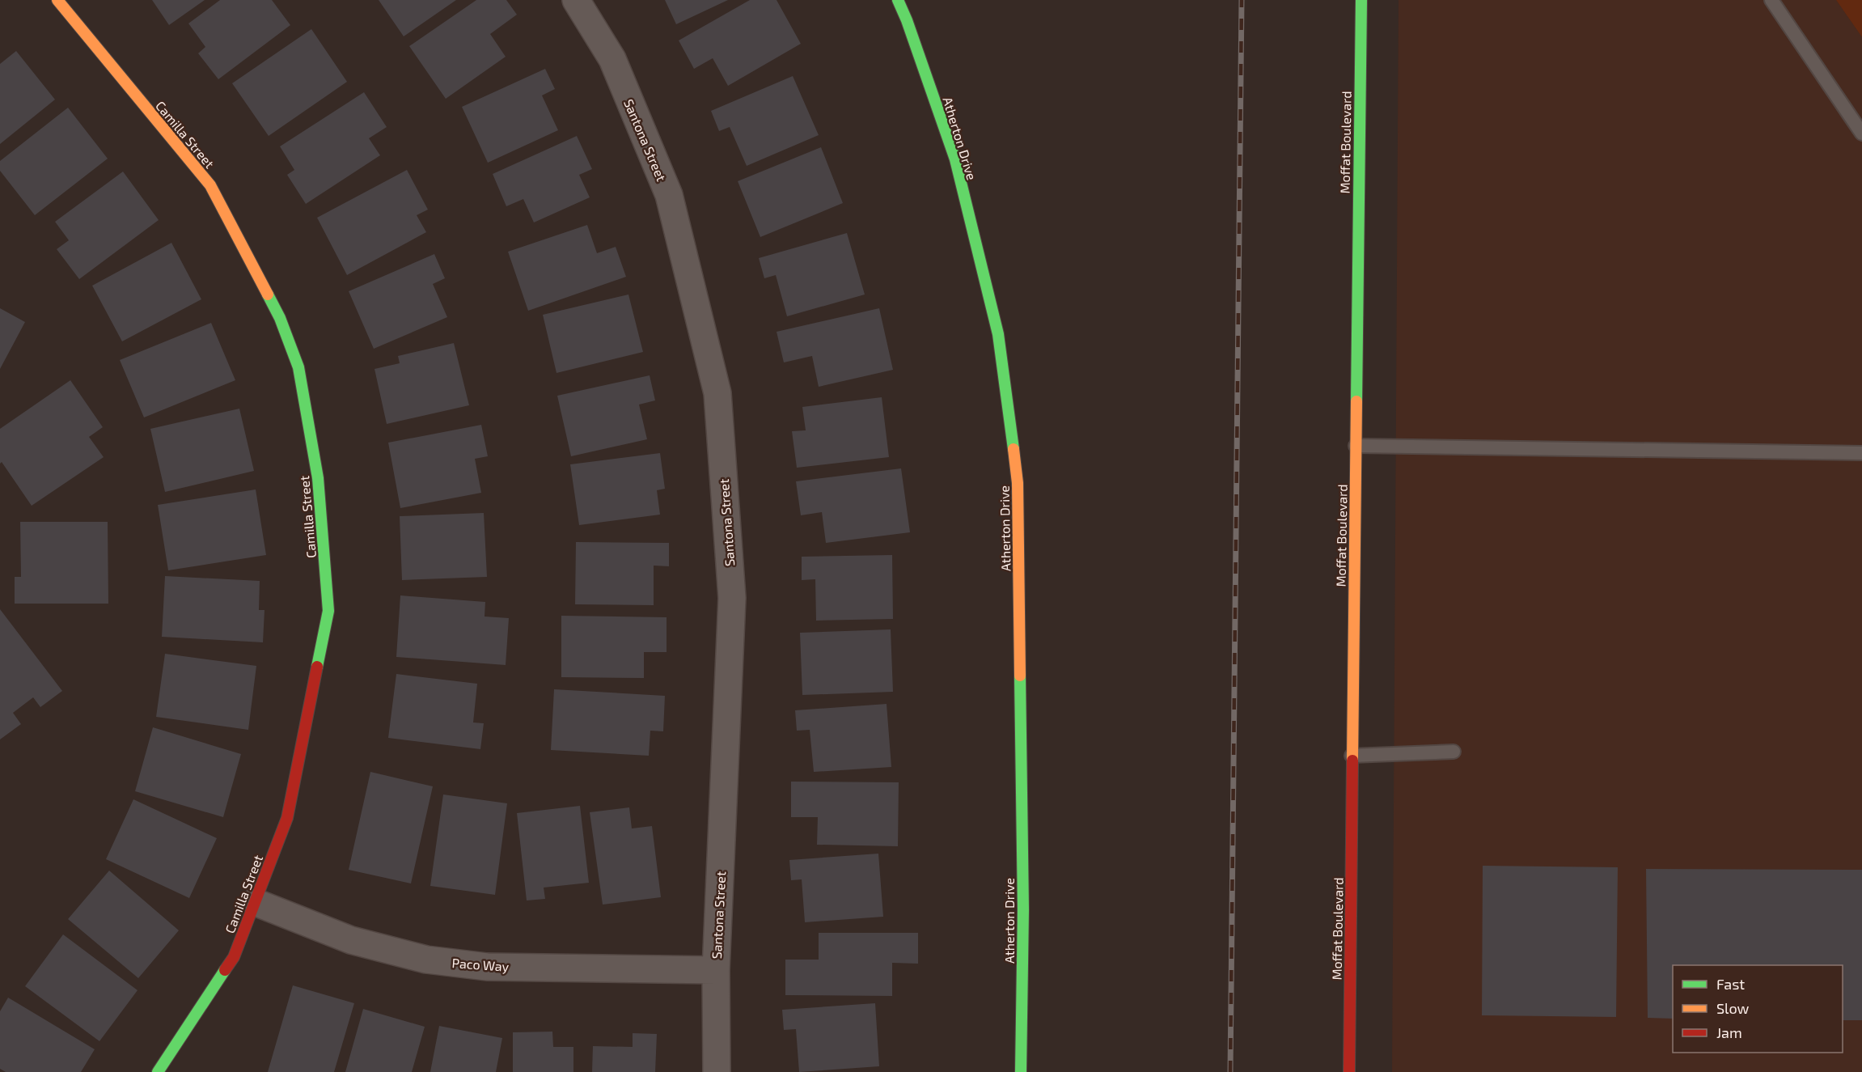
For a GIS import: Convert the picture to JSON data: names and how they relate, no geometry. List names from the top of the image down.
{
  "streets": {
    "street": [
      "Camilla Street",
      "Atherton Drive",
      "Santona Street",
      "Moffat Boulevard",
      "Paco Way"
    ]
  },
  "crossings": [
    ["Camilla Street", "Paco Way"],
    ["Santona Street", "Paco Way"]
  ],
  "legend": ["Fast", "Slow", "Jam"]
}
